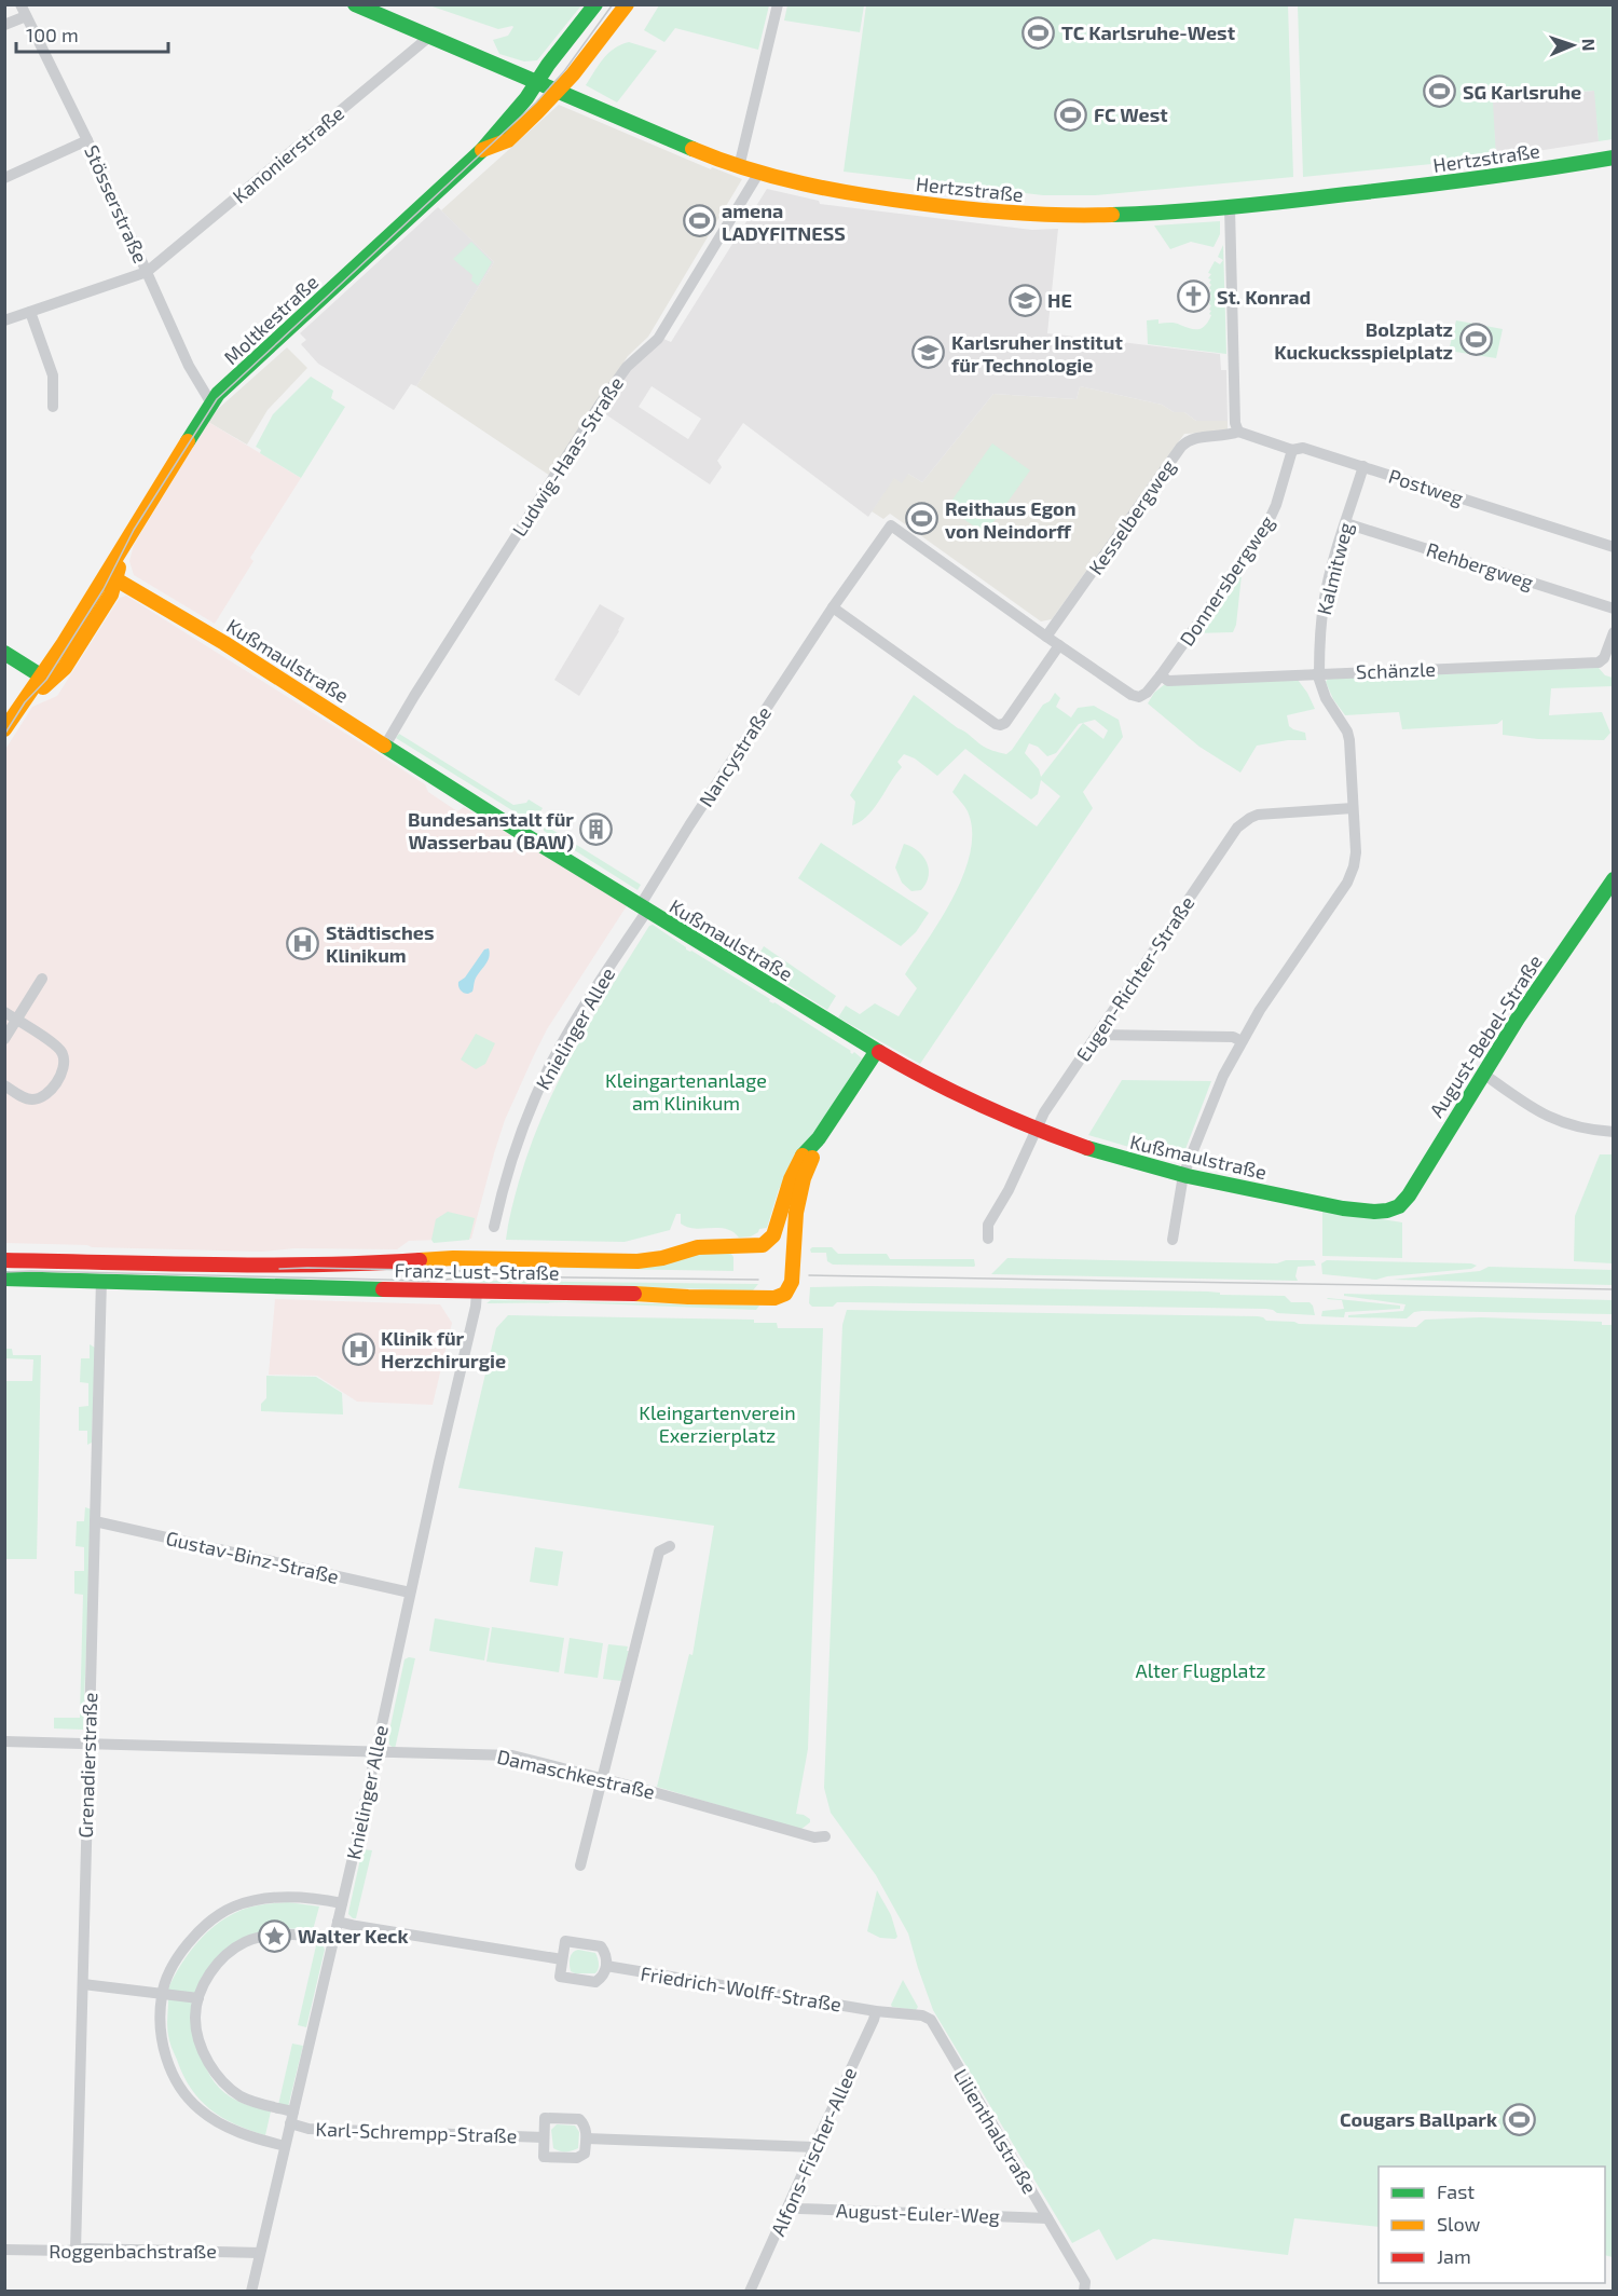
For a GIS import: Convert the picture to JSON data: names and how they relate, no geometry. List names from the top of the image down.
{
  "streets": {
    "street": [
      "Kanonierstraße",
      "Hertzstraße",
      "Stösserstraße",
      "Moltkestraße",
      "Ludwig-Haas-Straße",
      "Postweg",
      "Kesselbergweg",
      "Rehbergweg",
      "Kalmitweg",
      "Donnersbergweg",
      "Kußmaulstraße",
      "Schänzle",
      "Nancystraße",
      "Eugen-Richter-Straße",
      "Knielinger Allee",
      "August-Bebel-Straße",
      "Franz-Lust-Straße",
      "Gustav-Binz-Straße",
      "Grenadierstraße",
      "Damaschkestraße",
      "Friedrich-Wolff-Straße",
      "Lilienthalstraße",
      "Karl-Schrempp-Straße",
      "Alfons-Fischer-Allee",
      "August-Euler-Weg",
      "Roggenbachstraße"
    ]
  },
  "crossings": [
    ["Kanonierstraße", "Hertzstraße"],
    ["Kanonierstraße", "Stösserstraße"],
    ["Hertzstraße", "Moltkestraße"],
    ["Hertzstraße", "Ludwig-Haas-Straße"],
    ["Stösserstraße", "Moltkestraße"],
    ["Moltkestraße", "Kußmaulstraße"],
    ["Ludwig-Haas-Straße", "Kußmaulstraße"],
    ["Postweg", "Kesselbergweg"],
    ["Postweg", "Kalmitweg"],
    ["Postweg", "Donnersbergweg"],
    ["Kesselbergweg", "Nancystraße"],
    ["Rehbergweg", "Kalmitweg"],
    ["Kalmitweg", "Schänzle"],
    ["Donnersbergweg", "Schänzle"],
    ["Donnersbergweg", "Nancystraße"],
    ["Kußmaulstraße", "Nancystraße"],
    ["Kußmaulstraße", "Eugen-Richter-Straße"],
    ["Kußmaulstraße", "Knielinger Allee"],
    ["Kußmaulstraße", "August-Bebel-Straße"],
    ["Kußmaulstraße", "Franz-Lust-Straße"],
    ["Nancystraße", "Knielinger Allee"],
    ["Knielinger Allee", "Franz-Lust-Straße"],
    ["Knielinger Allee", "Gustav-Binz-Straße"],
    ["Knielinger Allee", "Damaschkestraße"],
    ["Knielinger Allee", "Karl-Schrempp-Straße"],
    ["Knielinger Allee", "Roggenbachstraße"],
    ["Franz-Lust-Straße", "Grenadierstraße"],
    ["Gustav-Binz-Straße", "Grenadierstraße"],
    ["Grenadierstraße", "Damaschkestraße"],
    ["Grenadierstraße", "Roggenbachstraße"],
    ["Friedrich-Wolff-Straße", "Lilienthalstraße"],
    ["Friedrich-Wolff-Straße", "Alfons-Fischer-Allee"],
    ["Lilienthalstraße", "Alfons-Fischer-Allee"],
    ["Lilienthalstraße", "August-Euler-Weg"],
    ["Alfons-Fischer-Allee", "August-Euler-Weg"]
  ],
  "parks": ["Kleingartenanlage am Klinikum", "Kleingartenverein Exerzierplatz", "Alter Flugplatz"],
  "places": {
    "sports": [
      "TC Karlsruhe-West",
      "SG Karlsruhe",
      "FC West",
      "amena LADYFITNESS",
      "Bolzplatz Kuckucksspielplatz",
      "Reithaus Egon von Neindorff",
      "Cougars Ballpark"
    ],
    "church": ["St. Konrad"],
    "school or university": ["HE", "Karlsruher Institut für Technologie"],
    "building": ["Bundesanstalt für Wasserbau (BAW)"],
    "hospital": ["Städtisches Klinikum", "Klinik für Herzchirurgie"],
    "place": ["Walter Keck"]
  },
  "legend": ["Fast", "Slow", "Jam"],
  "scale_bar": "100 m",
  "north": "right"
}
